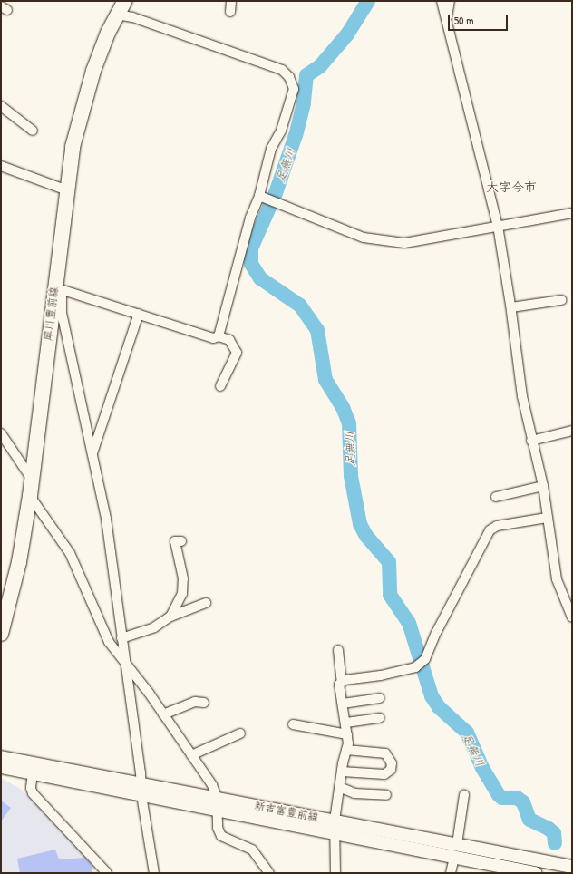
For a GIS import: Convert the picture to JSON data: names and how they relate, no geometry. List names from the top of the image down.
{
  "streets": {
    "main road": ["犀川豊前線", "新吉富豊前線"]
  },
  "districts": ["大字今市"],
  "water": ["足無川"],
  "scale_bar": "50 m"
}
